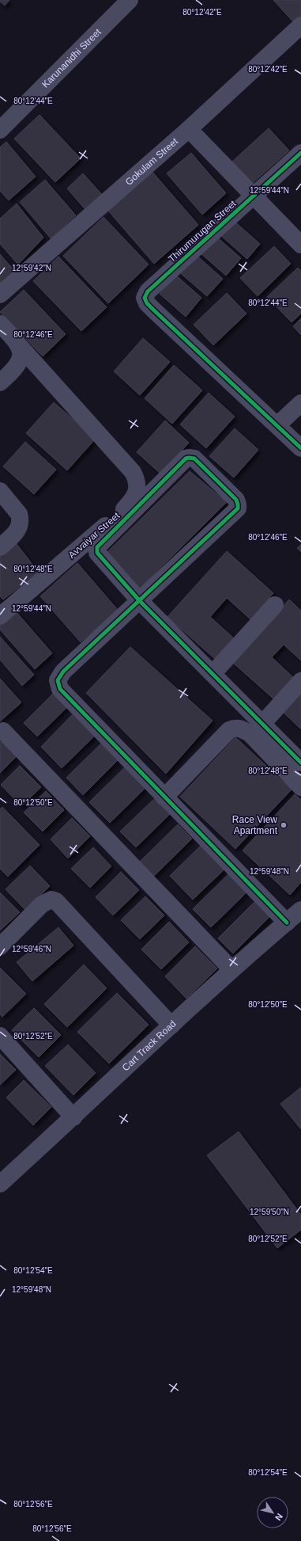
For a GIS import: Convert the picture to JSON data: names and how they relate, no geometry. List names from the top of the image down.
{
  "streets": {
    "street": [
      "Karunanidhi Street",
      "Gokulam Street",
      "Thirumurugan Street",
      "Avvaiyar Street",
      "Cart Track Road"
    ]
  },
  "places": ["Race View Apartment"],
  "north": "bottom right",
  "coordinates": [
    "80°12'42\"E",
    "80°12'44\"E",
    "12°59'44\"N",
    "12°59'42\"N",
    "80°12'46\"E",
    "80°12'48\"E",
    "80°12'50\"E",
    "12°59'48\"N",
    "12°59'46\"N",
    "80°12'52\"E",
    "12°59'50\"N",
    "80°12'54\"E",
    "80°12'56\"E"
  ]
}
